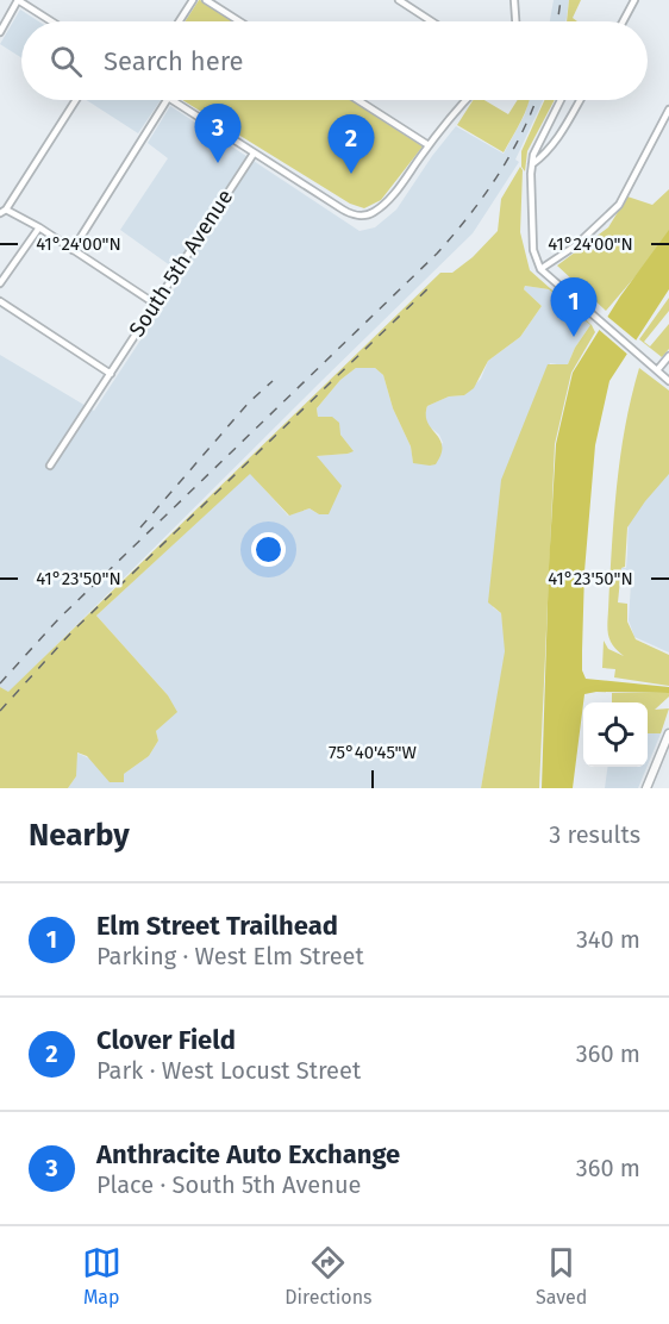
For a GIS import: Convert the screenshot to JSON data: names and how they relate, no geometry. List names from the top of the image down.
{
  "streets": {
    "street": ["South 5th Avenue"]
  },
  "page": {
    "search": "Search here",
    "pins": ["3", "2", "1"],
    "heading": ["Nearby", "3 results"],
    "list": [
      {
        "mark": "1",
        "name": "Elm Street Trailhead",
        "note": "Parking · West Elm Street",
        "value": "340 m"
      },
      {
        "mark": "2",
        "name": "Clover Field",
        "note": "Park · West Locust Street",
        "value": "360 m"
      },
      {
        "mark": "3",
        "name": "Anthracite Auto Exchange",
        "note": "Place · South 5th Avenue",
        "value": "360 m"
      }
    ],
    "nav": ["Map", "Directions", "Saved"]
  },
  "coordinates": ["41°24'00\"N", "41°23'50\"N", "75°40'45\"W"]
}
